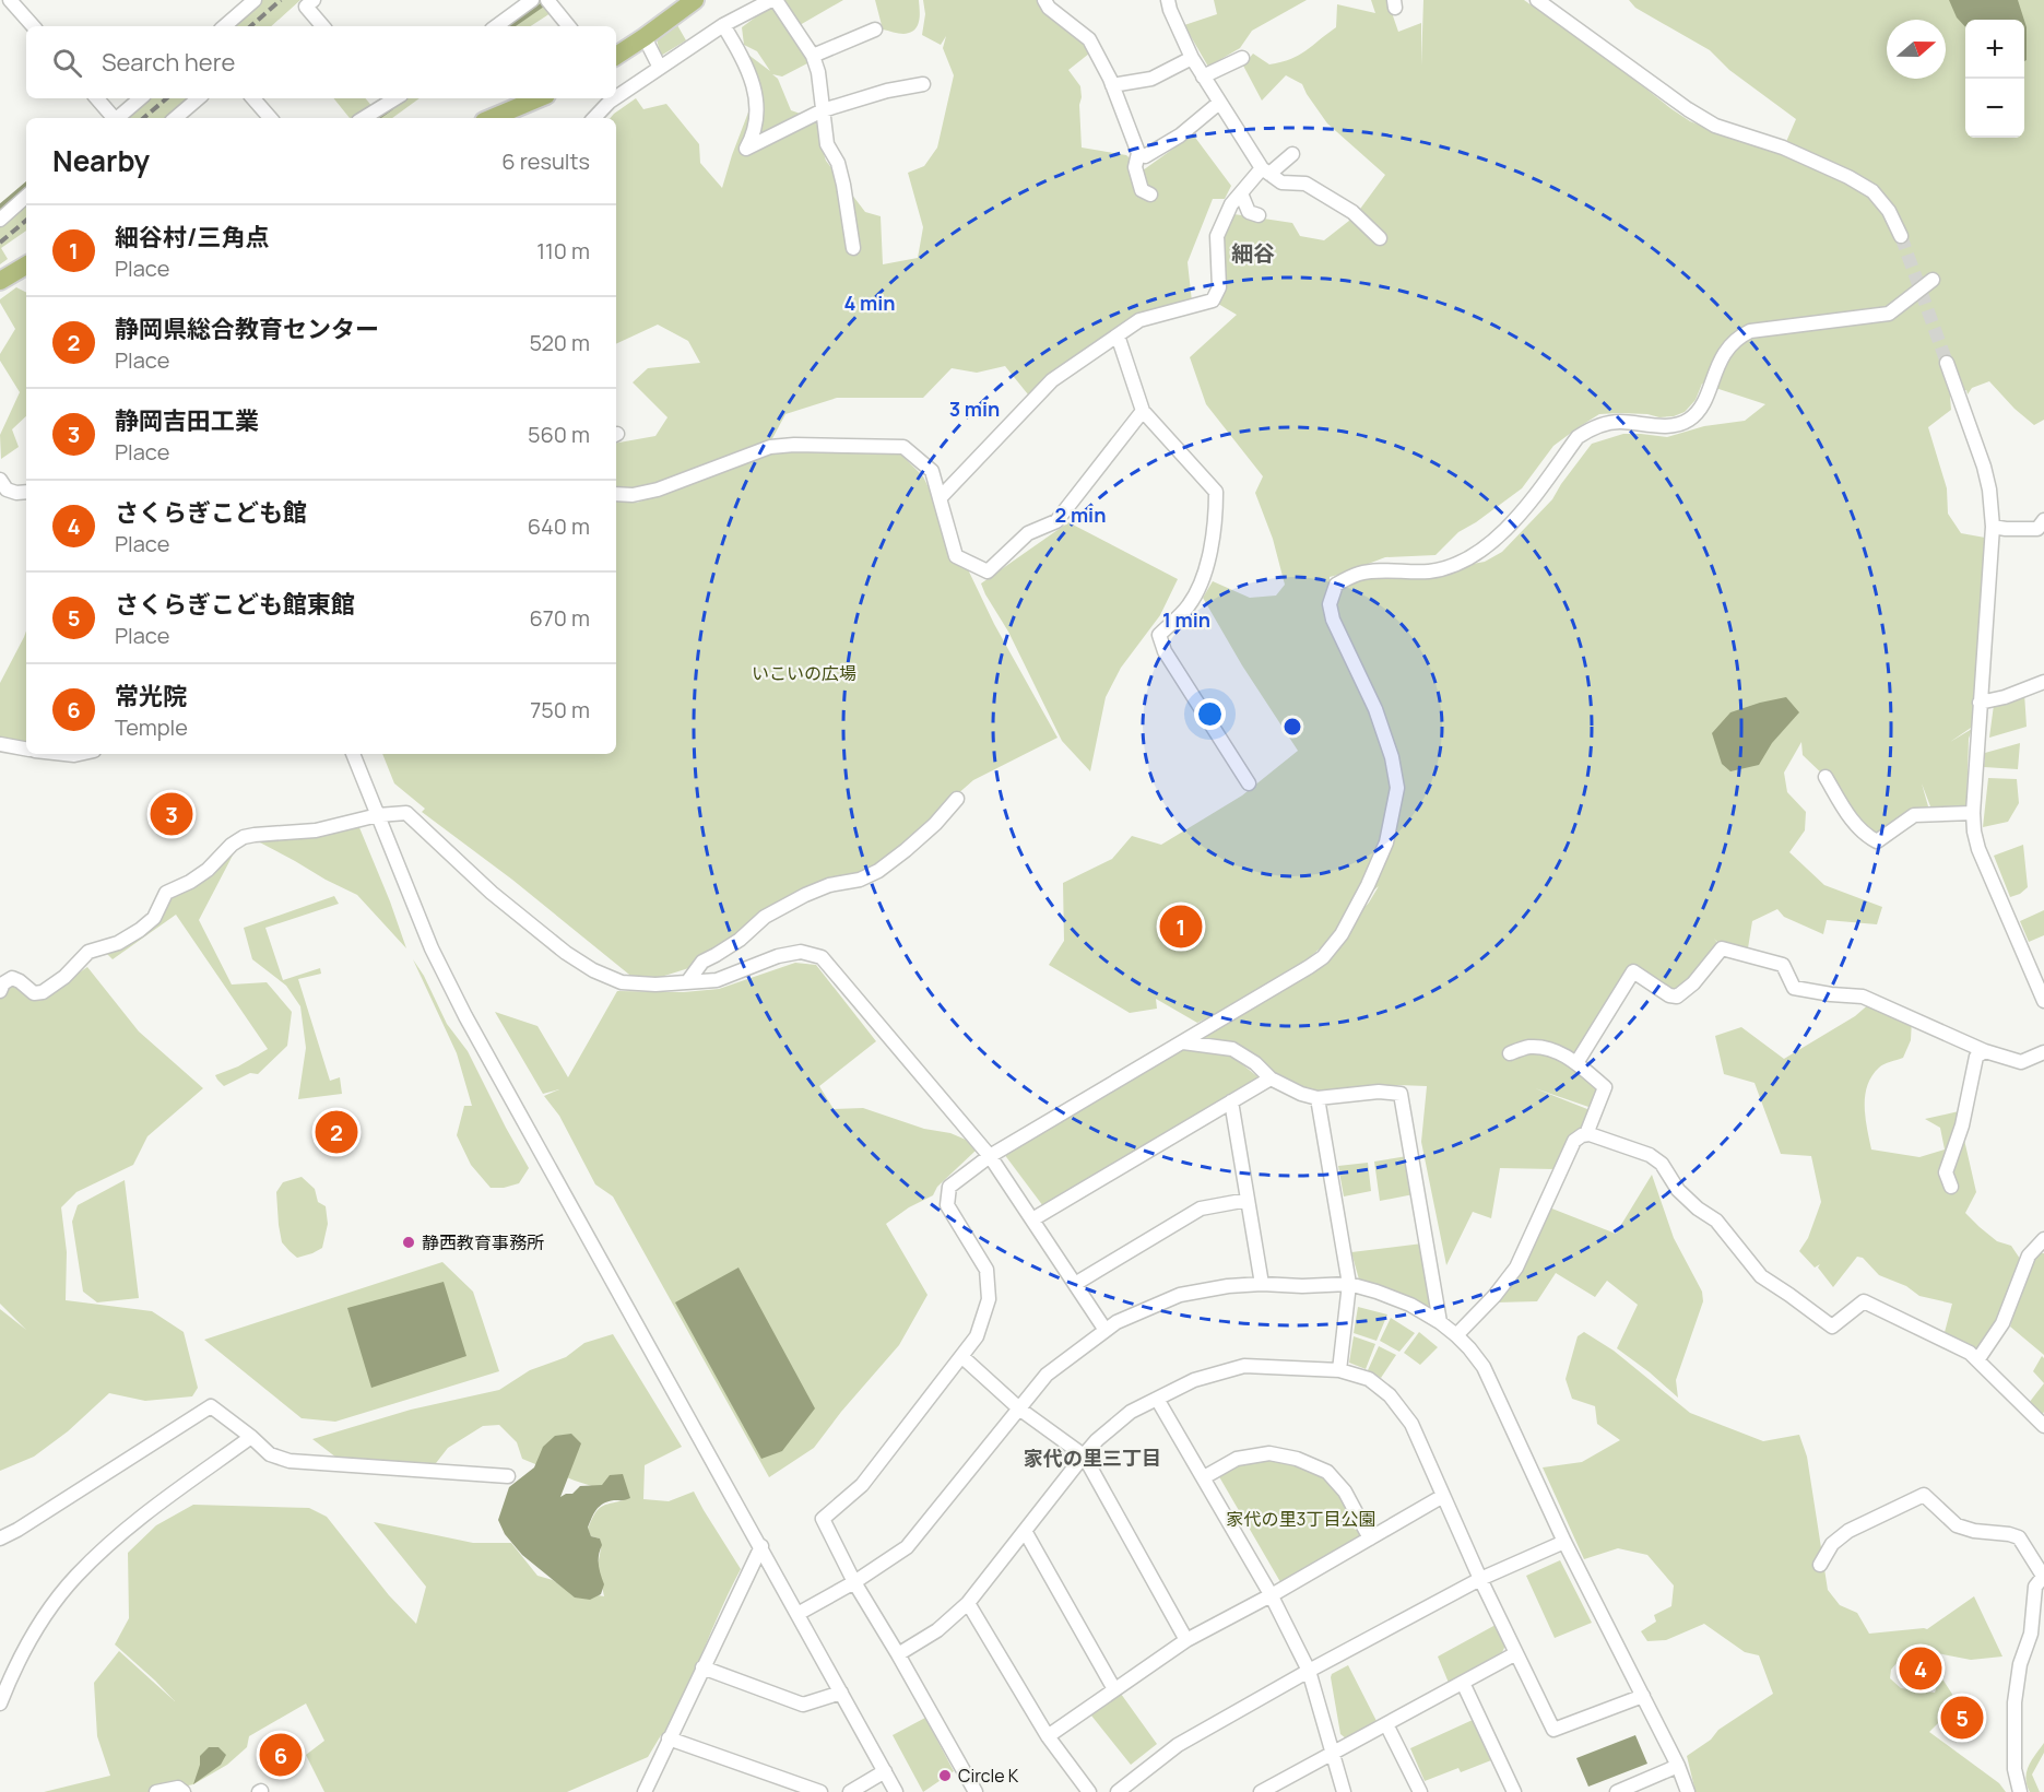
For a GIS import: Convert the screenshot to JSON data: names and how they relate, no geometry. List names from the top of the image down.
{
  "districts": ["細谷", "家代の里三丁目"],
  "parks": ["いこいの広場", "家代の里3丁目公園"],
  "places": ["静西教育事務所", "Circle K"],
  "north": "right",
  "page": {
    "map_buttons": ["+", "−"],
    "search": "Search here",
    "heading": ["Nearby", "6 results"],
    "list": [
      {
        "mark": "1",
        "name": "細谷村/三角点",
        "note": "Place",
        "value": "110 m"
      },
      {
        "mark": "2",
        "name": "静岡県総合教育センター",
        "note": "Place",
        "value": "520 m"
      },
      {
        "mark": "3",
        "name": "静岡吉田工業",
        "note": "Place",
        "value": "560 m"
      },
      {
        "mark": "4",
        "name": "さくらぎこども館",
        "note": "Place",
        "value": "640 m"
      },
      {
        "mark": "5",
        "name": "さくらぎこども館東館",
        "note": "Place",
        "value": "670 m"
      },
      {
        "mark": "6",
        "name": "常光院",
        "note": "Temple",
        "value": "750 m"
      }
    ],
    "pins": [
      "3",
      "1",
      "2",
      "4",
      "5",
      "6"
    ]
  },
  "rings": [
    "4 min",
    "3 min",
    "2 min",
    "1 min"
  ]
}
